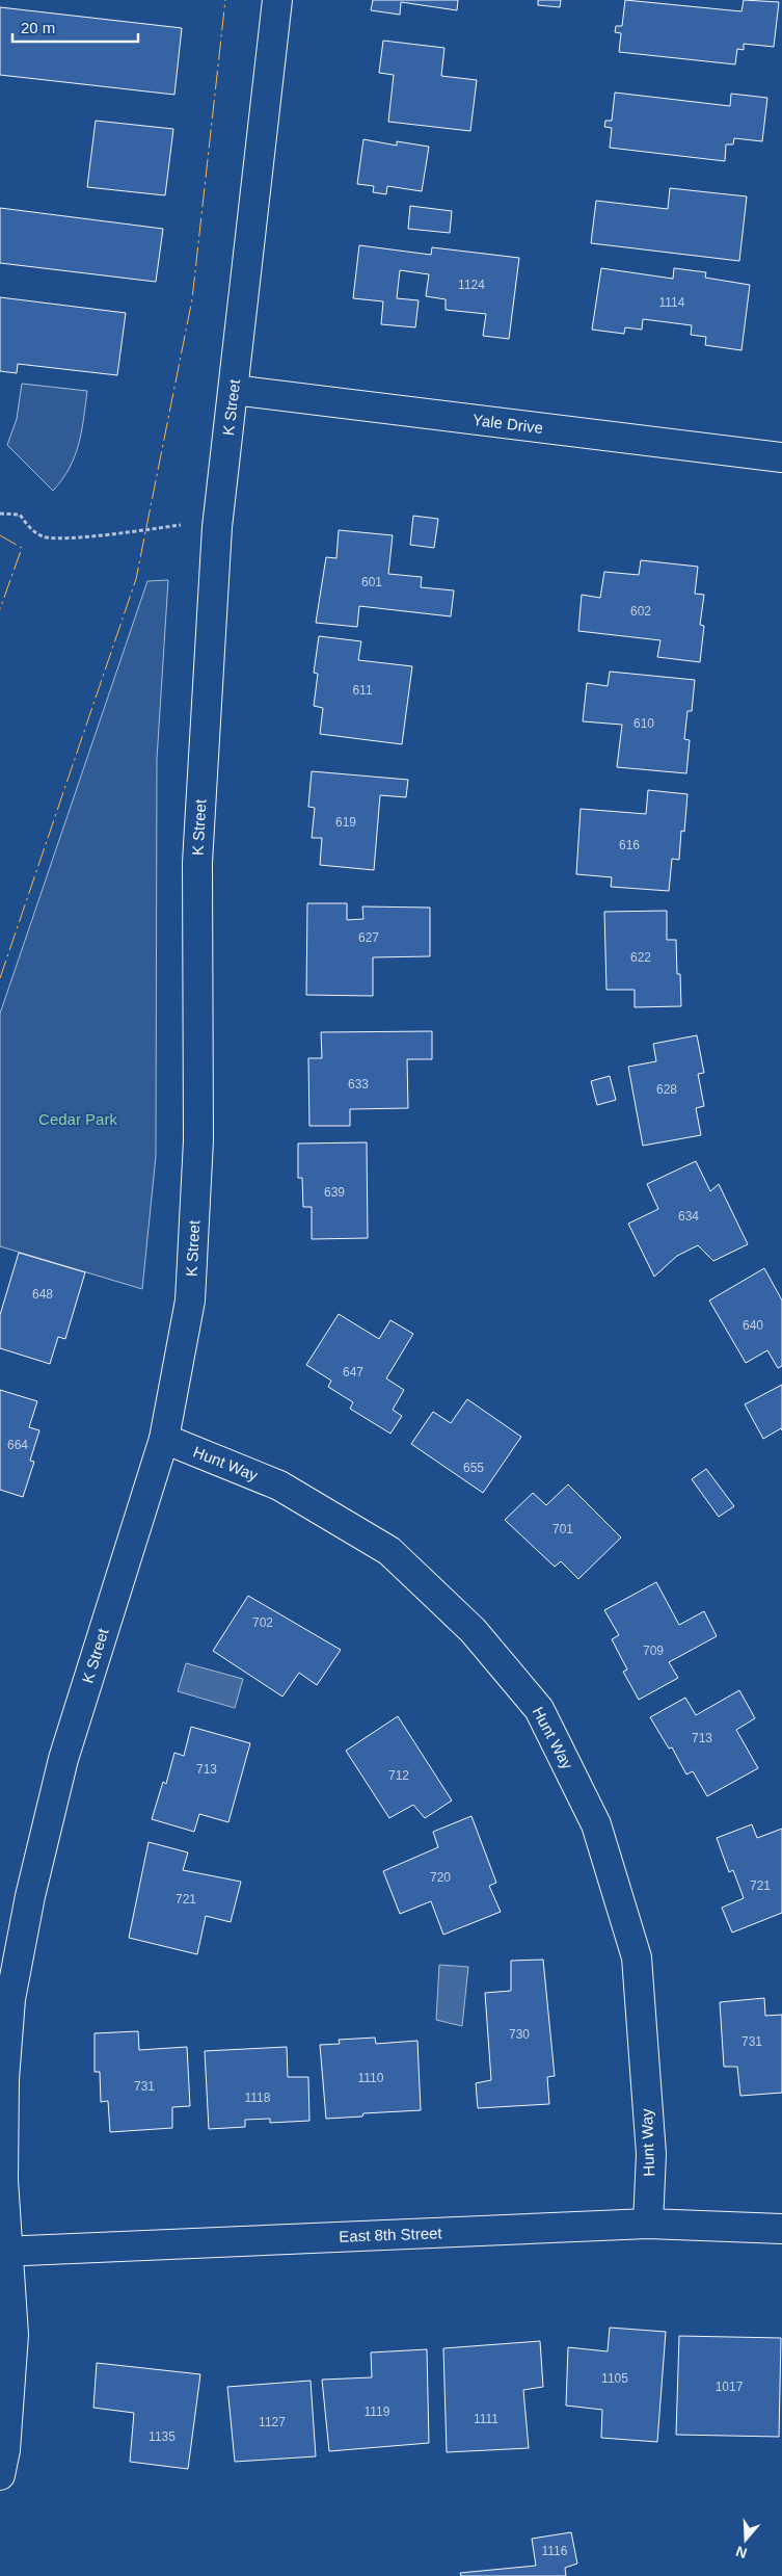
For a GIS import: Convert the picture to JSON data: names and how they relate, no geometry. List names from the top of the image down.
{
  "streets": {
    "street": [
      "K Street",
      "Yale Drive",
      "Hunt Way",
      "East 8th Street"
    ]
  },
  "crossings": [
    ["K Street", "Yale Drive"],
    ["K Street", "Hunt Way"],
    ["K Street", "East 8th Street"],
    ["Hunt Way", "East 8th Street"]
  ],
  "parks": ["Cedar Park"],
  "house_numbers": [
    "1124",
    "1114",
    "601",
    "602",
    "611",
    "610",
    "619",
    "616",
    "627",
    "622",
    "633",
    "628",
    "639",
    "634",
    "648",
    "640",
    "647",
    "664",
    "655",
    "701",
    "702",
    "709",
    "713",
    "713",
    "712",
    "720",
    "721",
    "721",
    "730",
    "731",
    "1110",
    "731",
    "1118",
    "1105",
    "1017",
    "1119",
    "1111",
    "1127",
    "1135",
    "1116"
  ],
  "scale_bar": "20 m",
  "north": "bottom"
}
